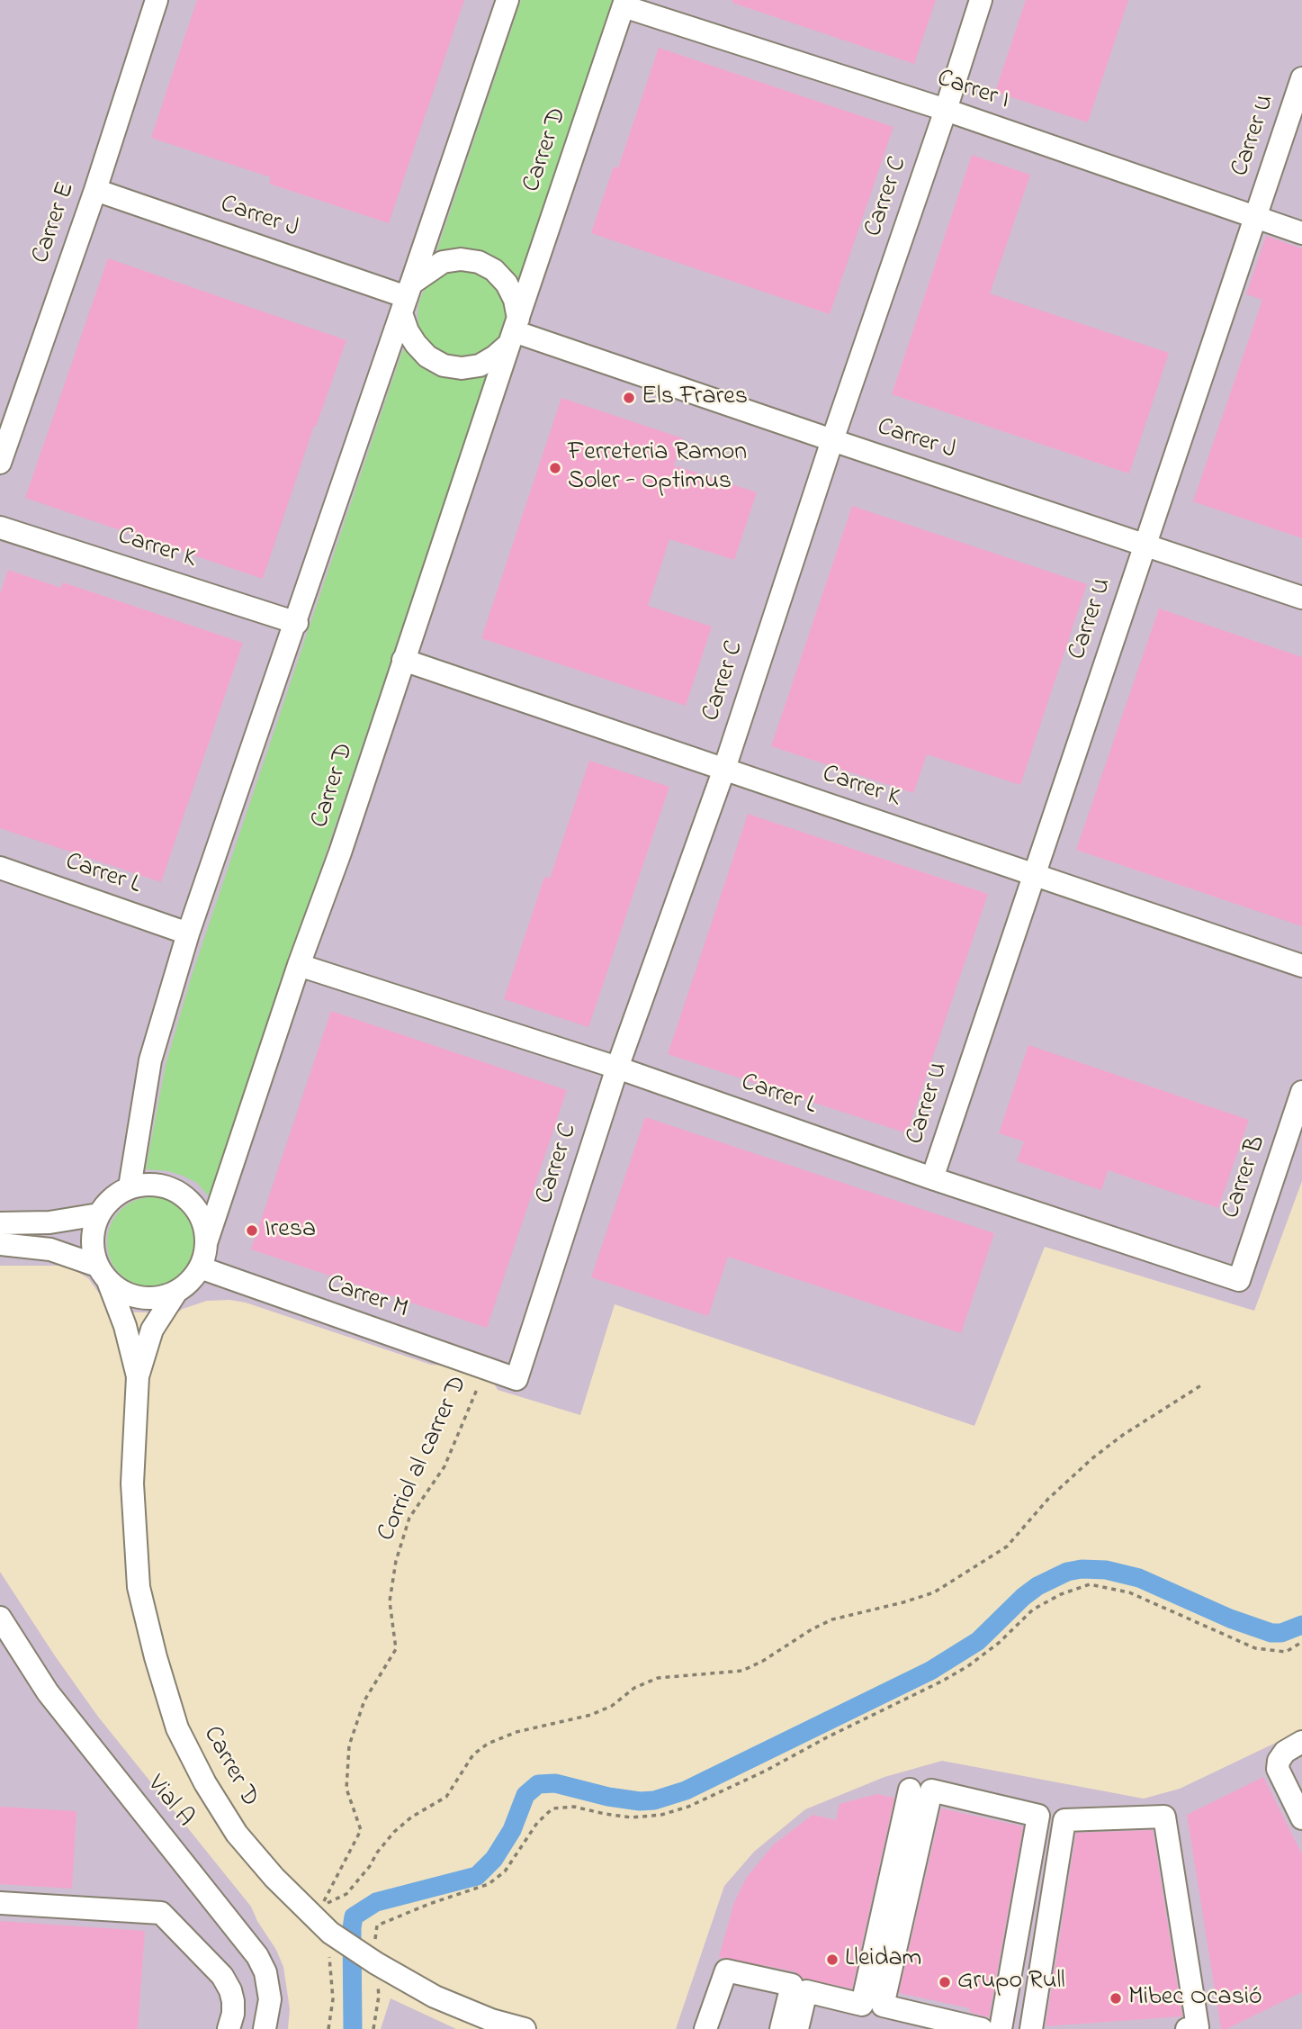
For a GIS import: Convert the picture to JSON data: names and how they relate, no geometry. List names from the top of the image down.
{
  "streets": {
    "street": [
      "Carrer I",
      "Carrer U",
      "Carrer D",
      "Carrer C",
      "Carrer J",
      "Carrer E",
      "Carrer K",
      "Carrer L",
      "Carrer B",
      "Carrer M",
      "Vial A"
    ],
    "path": ["Corriol al carrer D"]
  },
  "crossings": [
    ["Carrer I", "Carrer U"],
    ["Carrer I", "Carrer D"],
    ["Carrer I", "Carrer C"],
    ["Carrer U", "Carrer J"],
    ["Carrer U", "Carrer K"],
    ["Carrer U", "Carrer L"],
    ["Carrer D", "Carrer J"],
    ["Carrer D", "Carrer K"],
    ["Carrer D", "Carrer L"],
    ["Carrer D", "Carrer M"],
    ["Carrer C", "Carrer J"],
    ["Carrer C", "Carrer K"],
    ["Carrer C", "Carrer L"],
    ["Carrer C", "Carrer M"],
    ["Carrer J", "Carrer E"],
    ["Carrer L", "Carrer B"],
    ["Carrer M", "Corriol al carrer D"]
  ],
  "places": [
    "Els Frares",
    "Ferreteria Ramon Soler - Optimus",
    "Iresa",
    "Lleidam",
    "Grupo Rull",
    "Mibec Ocasió"
  ]
}
